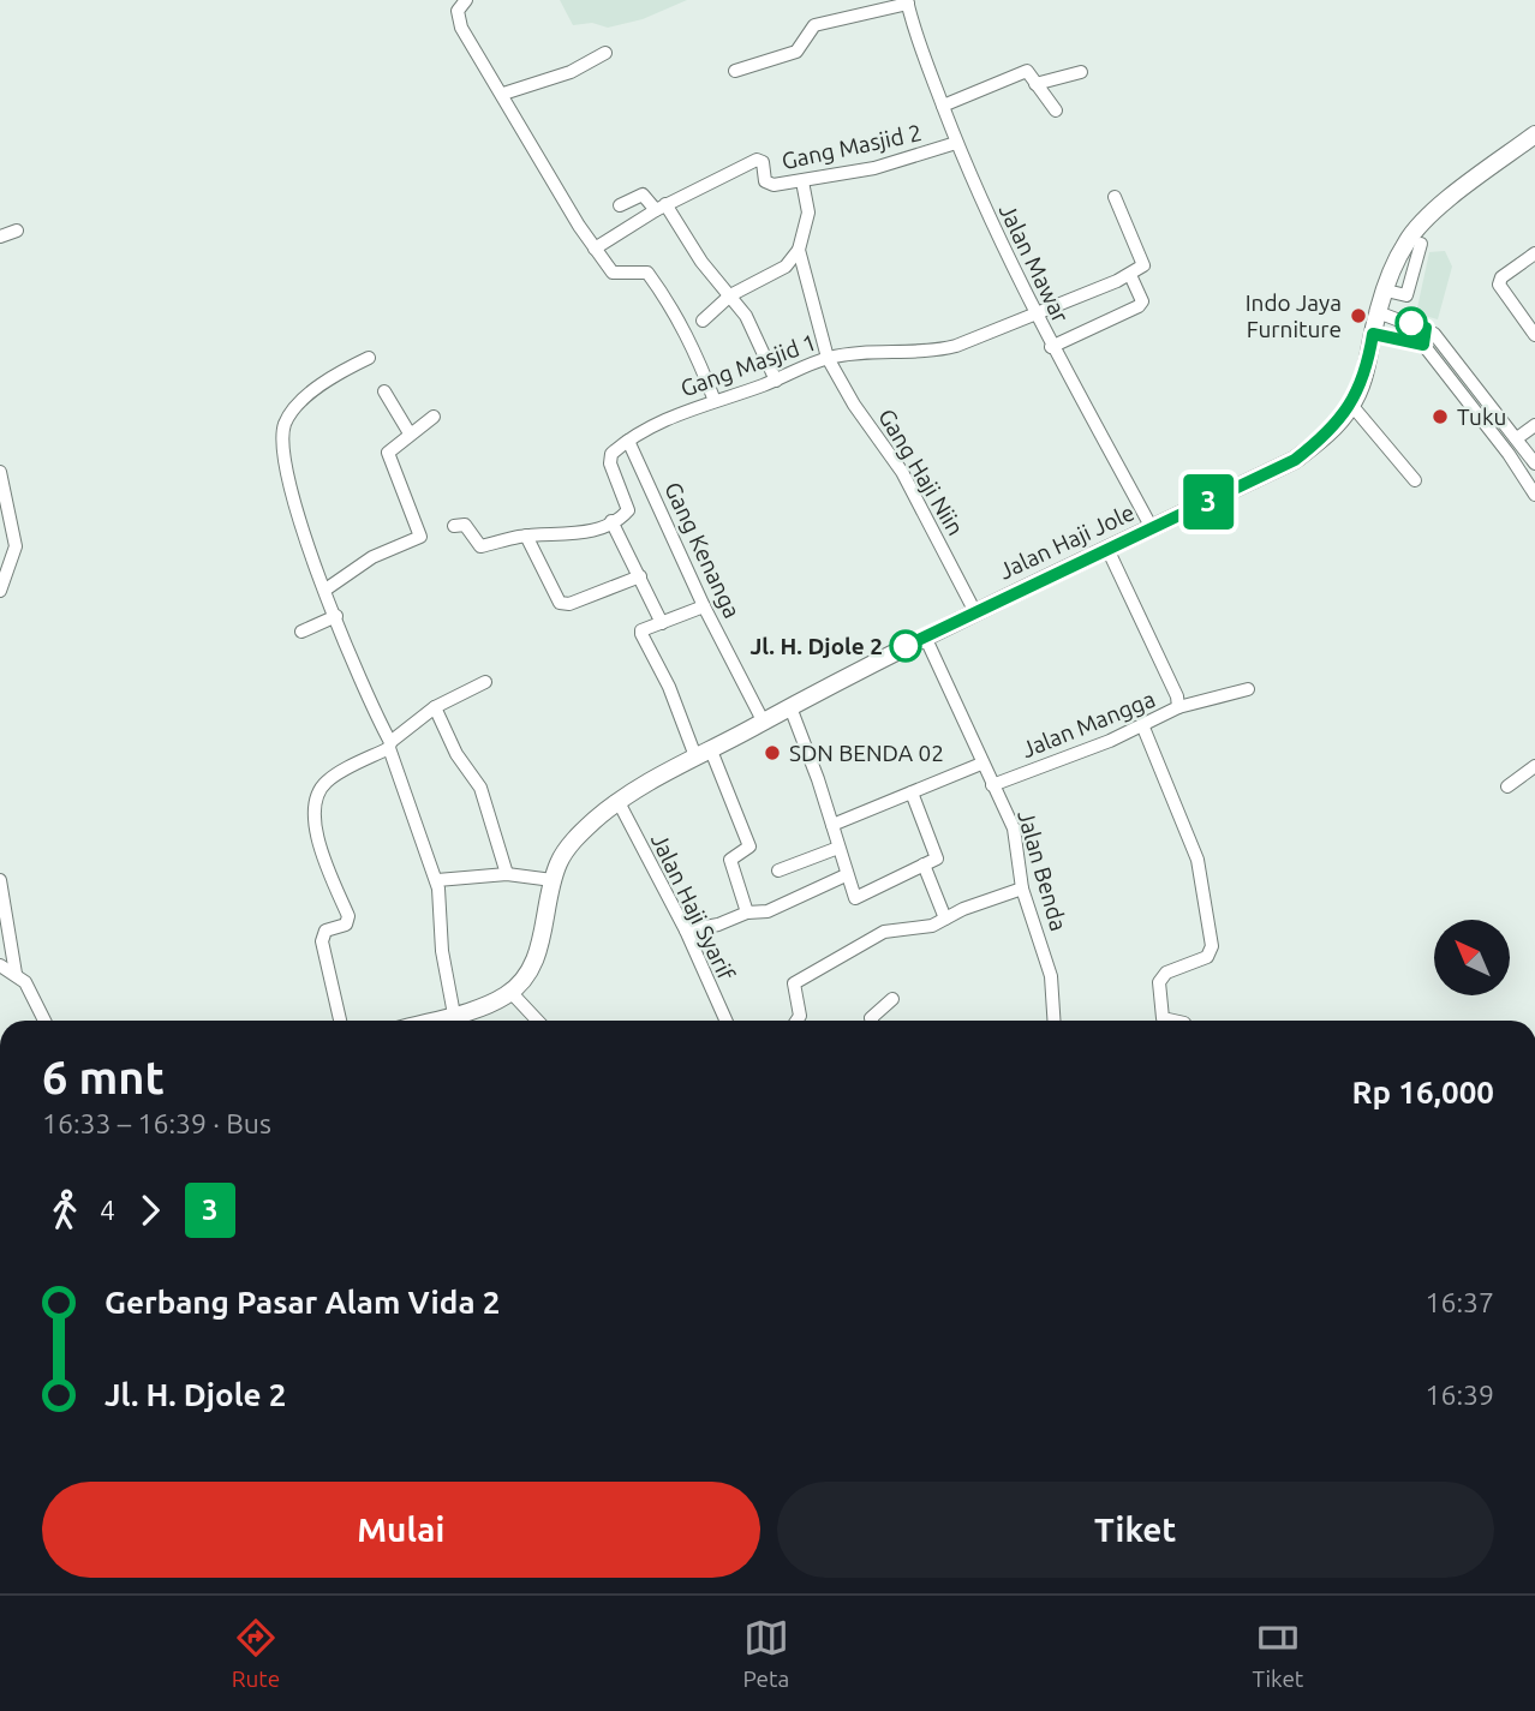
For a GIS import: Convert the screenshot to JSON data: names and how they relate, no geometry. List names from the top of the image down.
{
  "streets": {
    "main road": ["Jalan Haji Jole"],
    "street": [
      "Gang Masjid 2",
      "Jalan Mawar",
      "Gang Masjid 1",
      "Gang Haji Niin",
      "Gang Kenanga",
      "Jalan Mangga",
      "Jalan Benda",
      "Jalan Haji Syarif"
    ]
  },
  "crossings": [
    ["Gang Masjid 2", "Jalan Mawar"],
    ["Jalan Mawar", "Gang Masjid 1"],
    ["Jalan Mawar", "Jalan Haji Jole"],
    ["Gang Masjid 1", "Gang Haji Niin"],
    ["Gang Masjid 1", "Gang Kenanga"],
    ["Gang Haji Niin", "Jalan Haji Jole"],
    ["Jalan Haji Jole", "Gang Kenanga"],
    ["Jalan Haji Jole", "Jalan Mangga"],
    ["Jalan Haji Jole", "Jalan Benda"],
    ["Jalan Haji Jole", "Jalan Haji Syarif"],
    ["Jalan Mangga", "Jalan Benda"]
  ],
  "places": [
    "Indo Jaya Furniture",
    "Tuku",
    "Jl. H. Djole 2",
    "SDN BENDA 02"
  ],
  "lines": ["bus line 3"],
  "north": "top left",
  "page": {
    "on_map": "3",
    "heading": ["6 mnt", "16:33 – 16:39 · Bus", "Rp 16,000"],
    "legs": ["4", "3"],
    "list": [
      {
        "name": "Gerbang Pasar Alam Vida 2",
        "value": "16:37"
      },
      {
        "name": "Jl. H. Djole 2",
        "value": "16:39"
      }
    ],
    "buttons": ["Mulai", "Tiket"],
    "tabs": ["Rute", "Peta", "Tiket"]
  }
}
